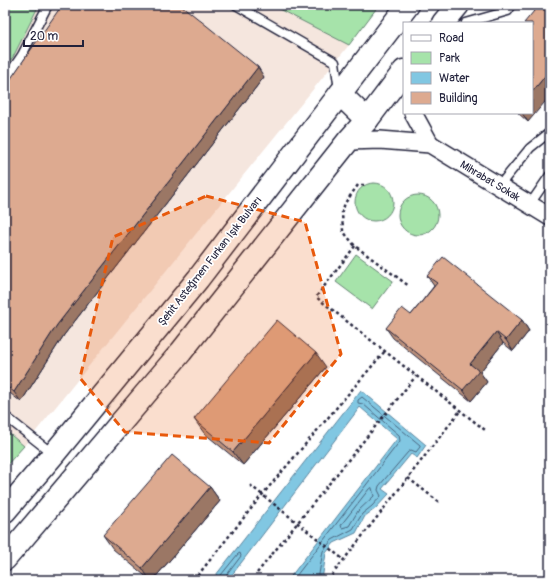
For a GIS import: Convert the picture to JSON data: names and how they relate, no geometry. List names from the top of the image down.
{
  "streets": {
    "main road": ["Şehit Asteğmen Furkan Işık Bulvarı"],
    "street": ["Mihrabat Sokak"]
  },
  "legend": [
    "Road",
    "Park",
    "Water",
    "Building"
  ],
  "scale_bar": "20 m"
}
